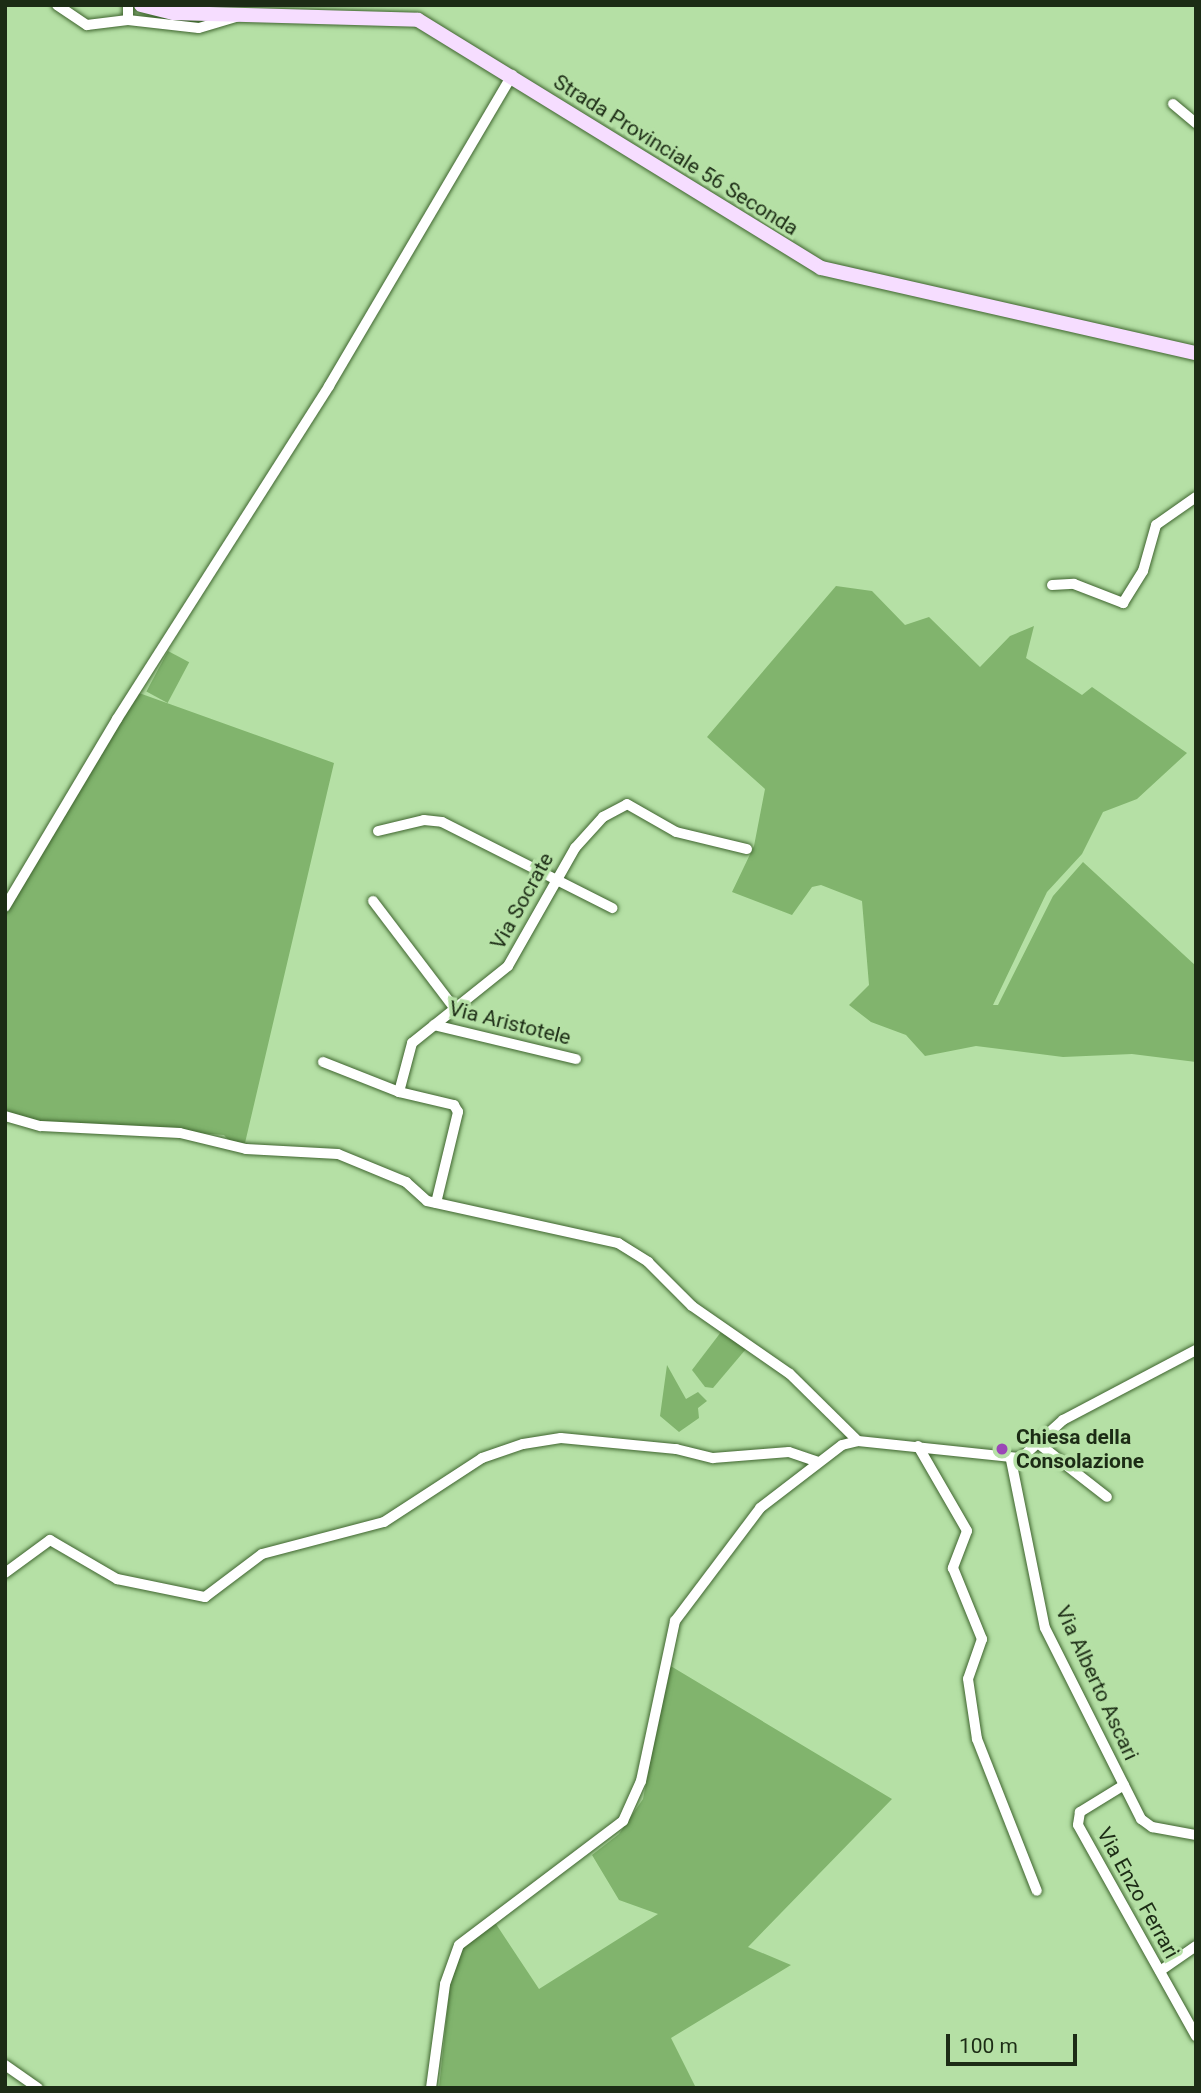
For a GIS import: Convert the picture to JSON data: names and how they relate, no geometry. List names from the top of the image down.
{
  "streets": {
    "street": [
      "Strada Provinciale 56 Seconda",
      "Via Socrate",
      "Via Aristotele",
      "Via Alberto Ascari",
      "Via Enzo Ferrari"
    ]
  },
  "crossings": [
    ["Via Socrate", "Via Aristotele"],
    ["Via Alberto Ascari", "Via Enzo Ferrari"]
  ],
  "places": ["Chiesa della Consolazione"],
  "scale_bar": "100 m"
}
